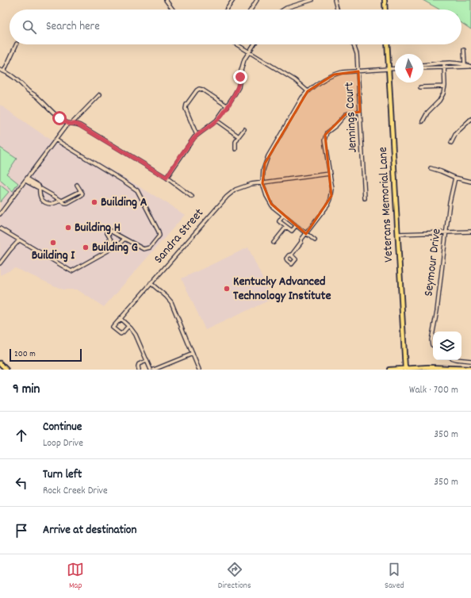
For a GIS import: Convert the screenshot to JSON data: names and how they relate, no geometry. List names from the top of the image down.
{
  "streets": {
    "main road": ["Veterans Memorial Lane"],
    "street": ["Jennings Court", "Sandra Street", "Seymour Drive"]
  },
  "places": [
    "Building A",
    "Building H",
    "Building I",
    "Building G",
    "Kentucky Advanced Technology Institute"
  ],
  "scale_bar": "200 m",
  "north": "bottom",
  "page": {
    "search": "Search here",
    "scale": "200 m",
    "heading": ["9 min", "Walk · 700 m"],
    "list": [
      ["Continue", "Loop Drive", "350 m"],
      ["Turn left", "Rock Creek Drive", "350 m"],
      "Arrive at destination"
    ],
    "nav": ["Map", "Directions", "Saved"]
  }
}
